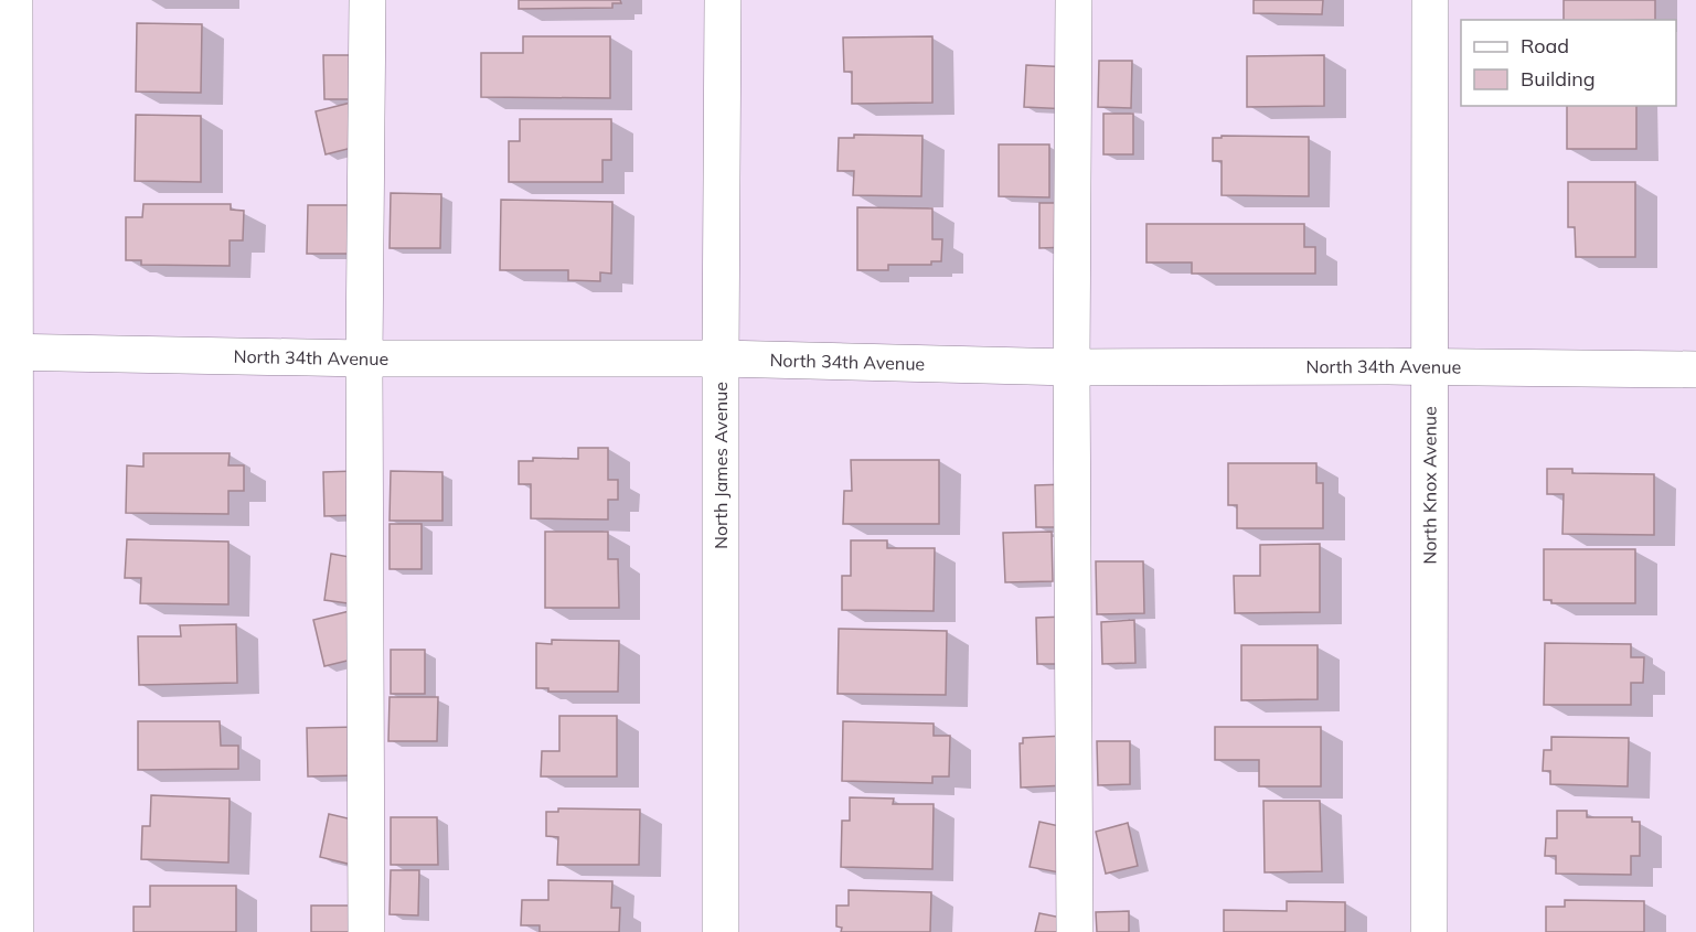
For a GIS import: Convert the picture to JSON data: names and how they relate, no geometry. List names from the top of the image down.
{
  "streets": {
    "street": ["North 34th Avenue", "North James Avenue", "North Knox Avenue"]
  },
  "crossings": [
    ["North 34th Avenue", "North James Avenue"],
    ["North 34th Avenue", "North Knox Avenue"]
  ],
  "legend": ["Road", "Building"]
}
